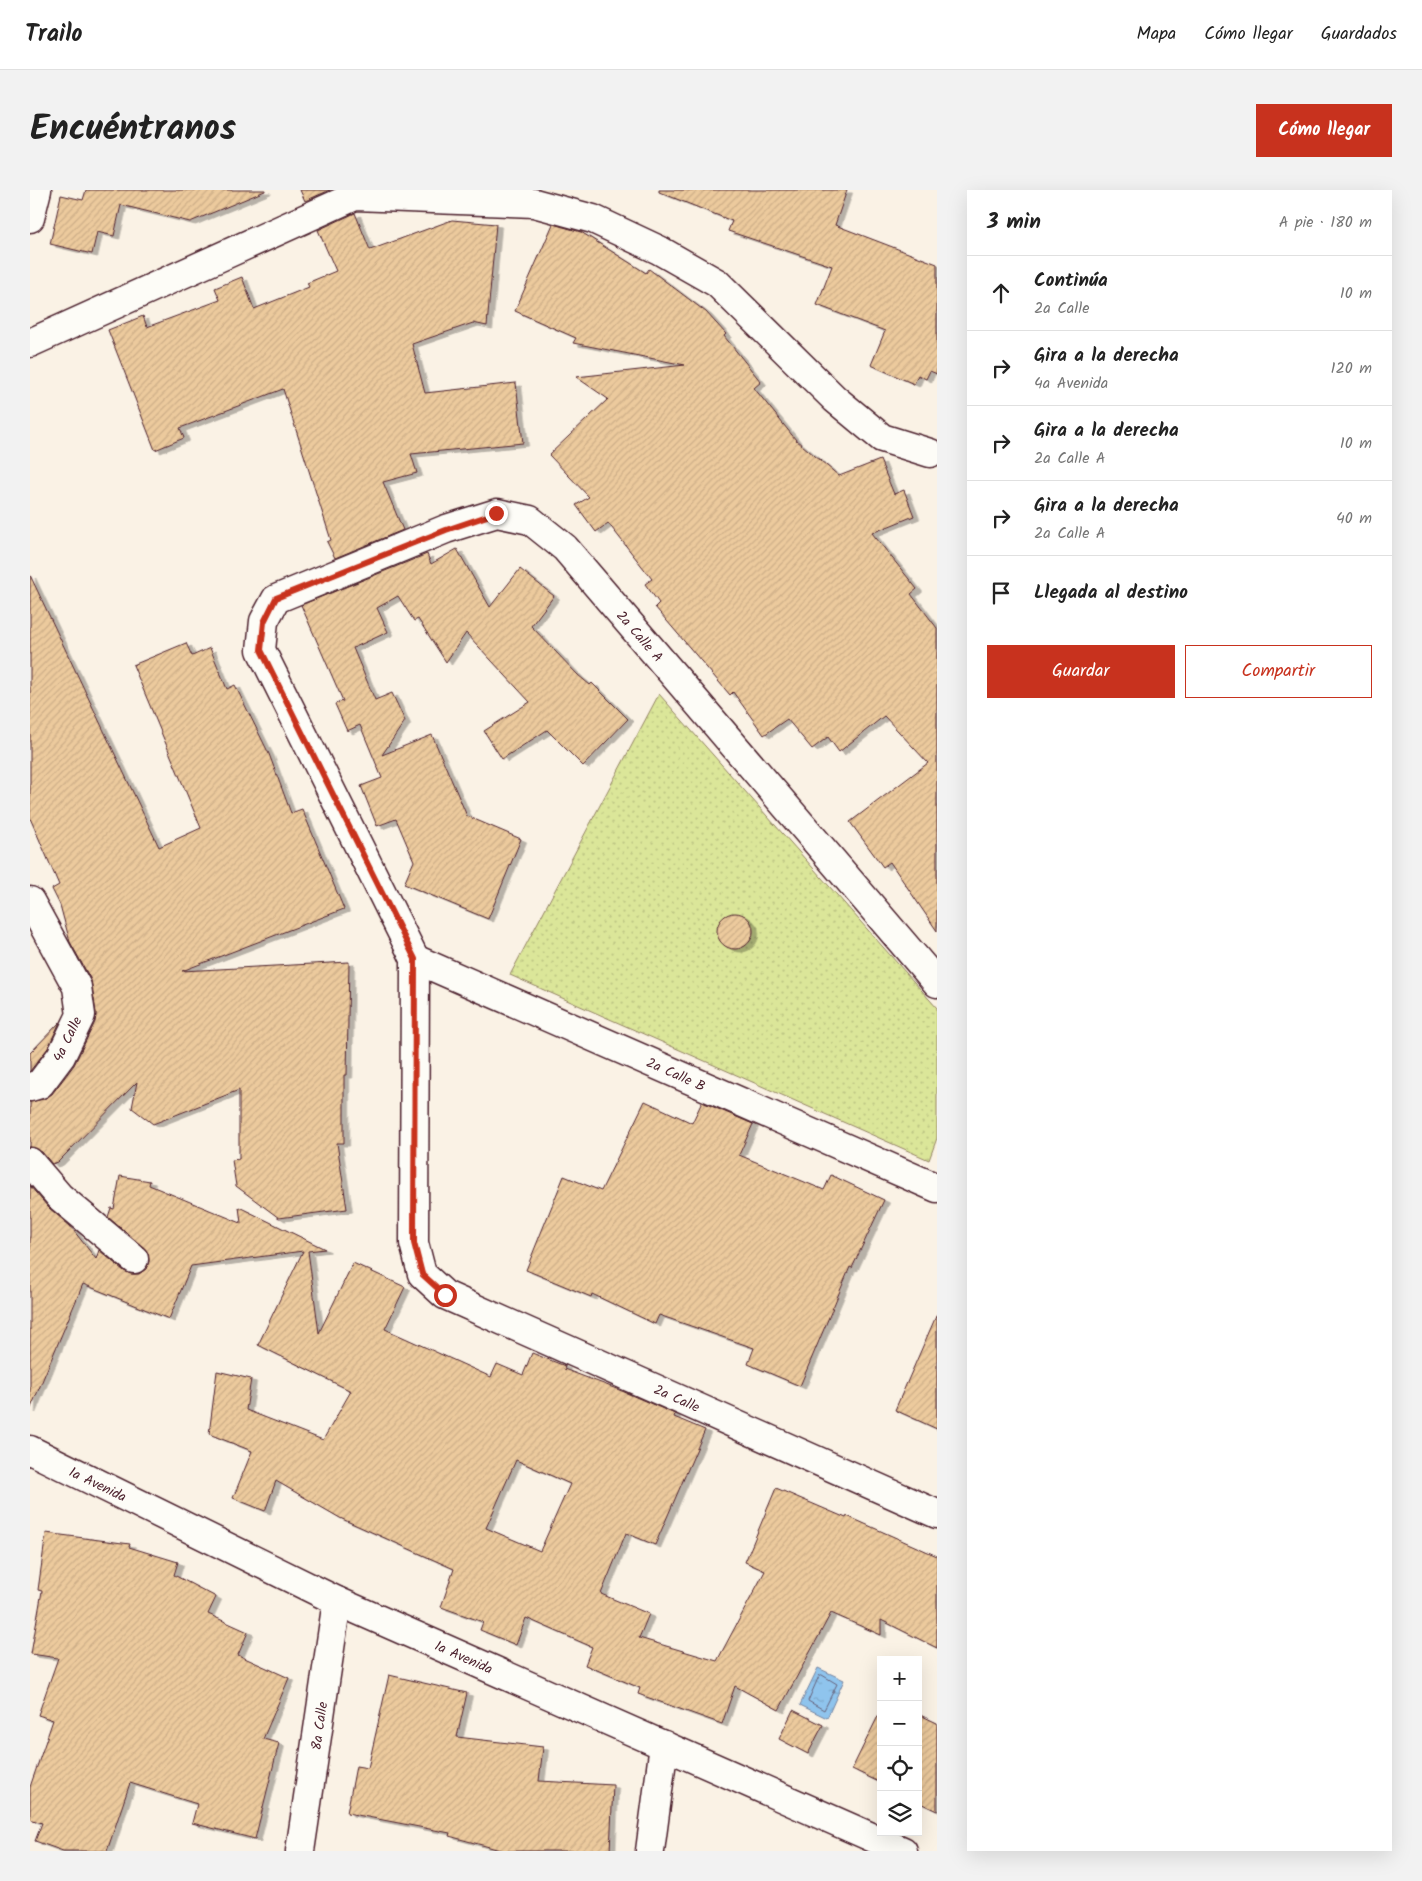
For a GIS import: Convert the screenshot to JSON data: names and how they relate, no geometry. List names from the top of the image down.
{
  "streets": {
    "street": [
      "2a Calle A",
      "4a Calle",
      "2a Calle B",
      "2a Calle",
      "1a Avenida",
      "8a Calle"
    ]
  },
  "crossings": [
    ["2a Calle A", "2a Calle B"],
    ["2a Calle A", "2a Calle"],
    ["2a Calle B", "2a Calle"],
    ["1a Avenida", "8a Calle"]
  ],
  "page": {
    "header": "Trailo",
    "nav": ["Mapa", "Cómo llegar", "Guardados"],
    "title": "Encuéntranos",
    "buttons": [
      "Cómo llegar",
      ["Guardar", "Compartir"]
    ],
    "heading": ["3 min", "A pie · 180 m"],
    "list": [
      ["Continúa", "2a Calle", "10 m"],
      ["Gira a la derecha", "4a Avenida", "120 m"],
      ["Gira a la derecha", "2a Calle A", "10 m"],
      ["Gira a la derecha", "2a Calle A", "40 m"],
      "Llegada al destino"
    ],
    "map_buttons": ["+", "−"]
  }
}
